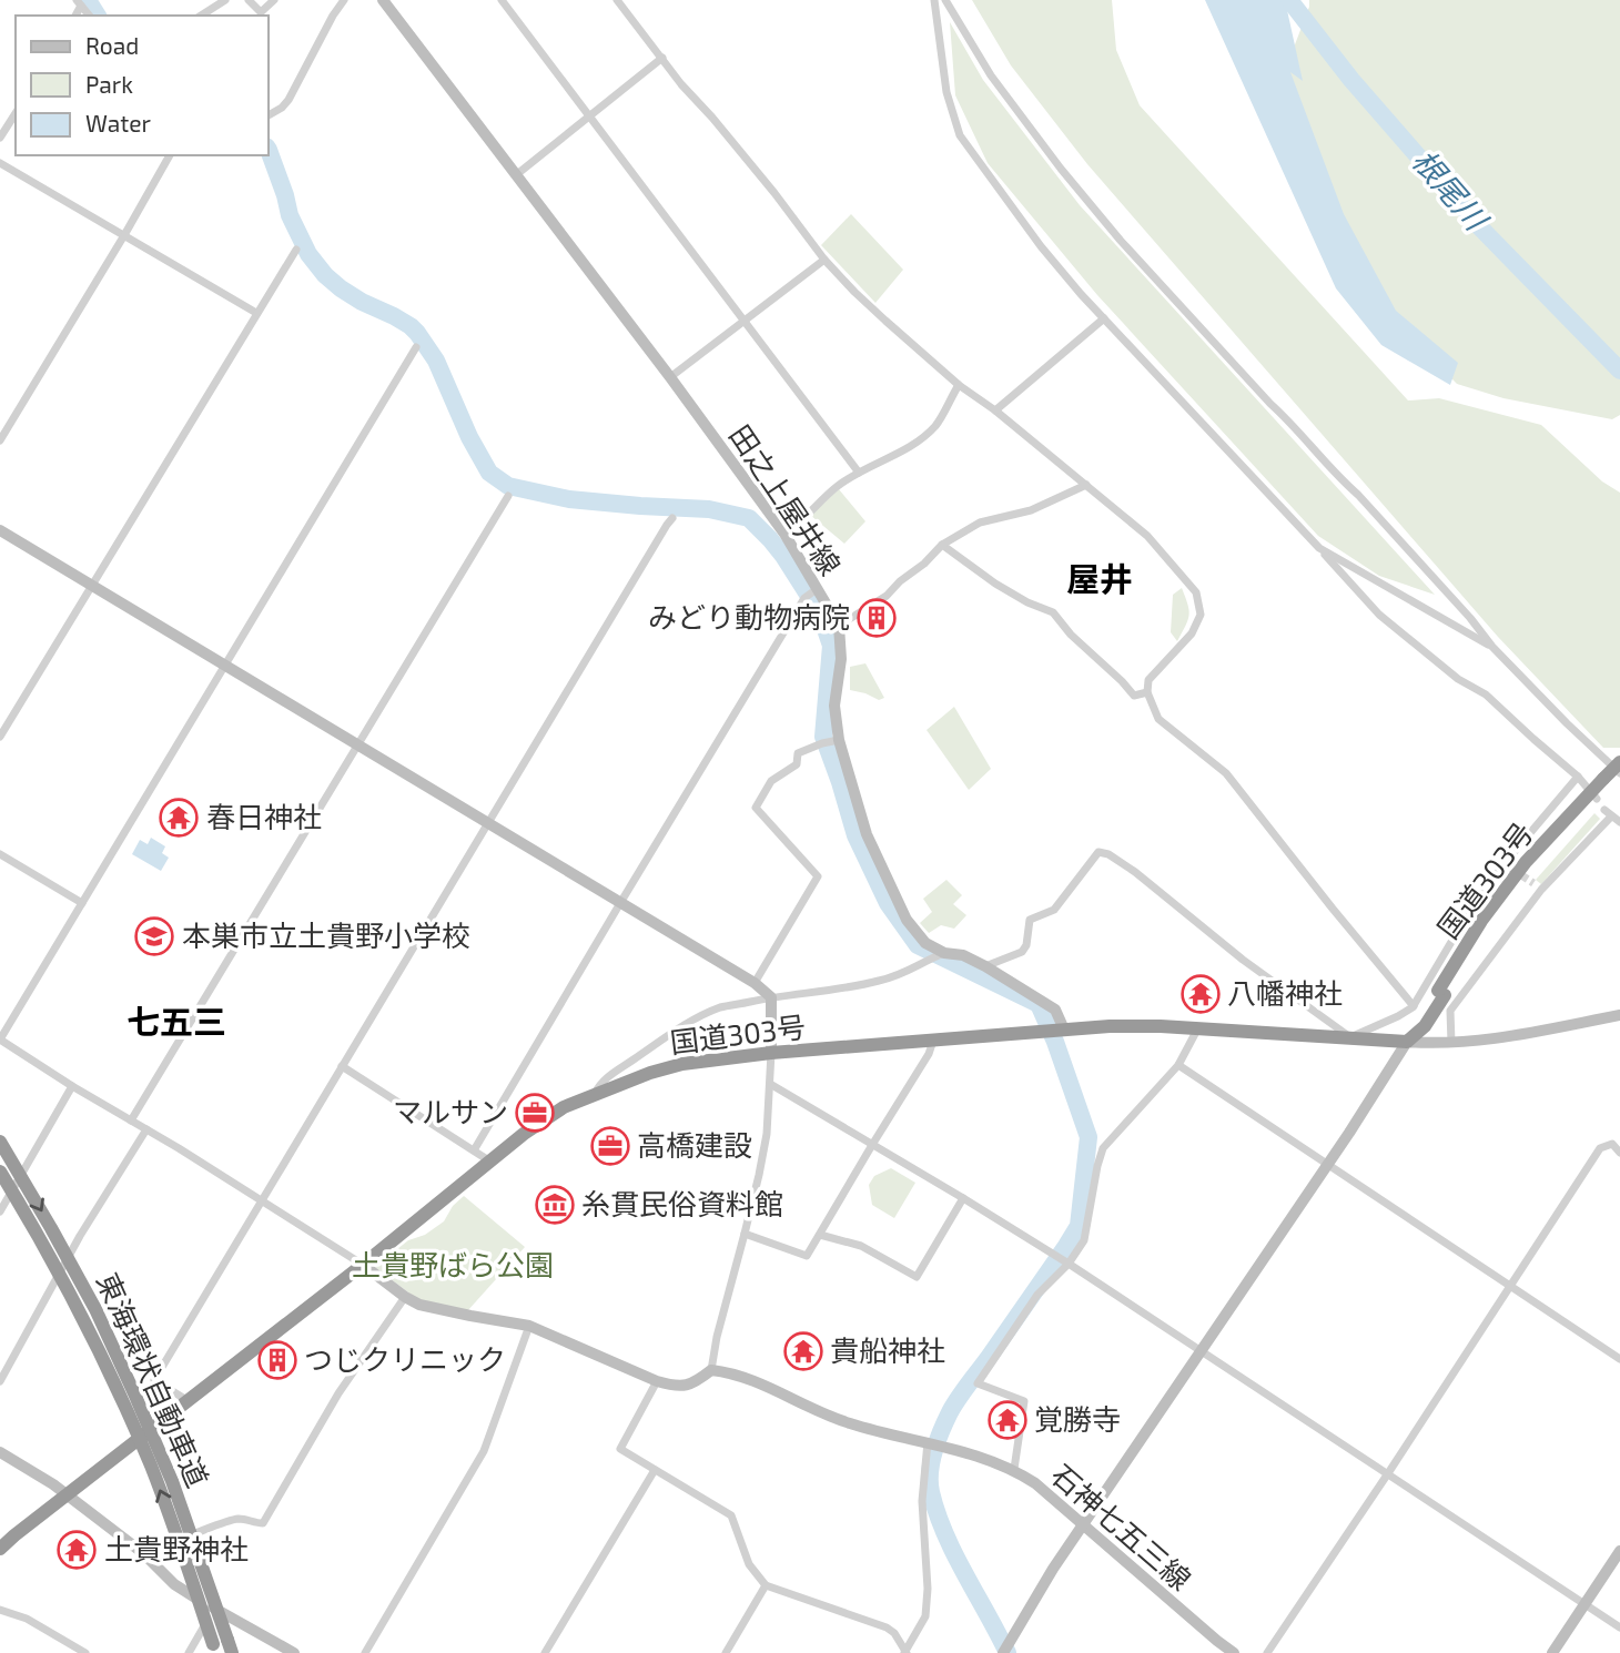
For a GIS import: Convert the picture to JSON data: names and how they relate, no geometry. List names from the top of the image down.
{
  "streets": {
    "highway": ["国道303号", "東海環状自動車道"],
    "main road": ["田之上屋井線", "石神七五三線"]
  },
  "crossings": [
    ["田之上屋井線", "国道303号"]
  ],
  "districts": ["屋井", "七五三"],
  "water": ["根尾川"],
  "parks": ["土貴野ばら公園"],
  "places": {
    "building": ["みどり動物病院", "つじクリニック"],
    "temple": [
      "春日神社",
      "八幡神社",
      "貴船神社",
      "覚勝寺",
      "土貴野神社"
    ],
    "school or university": ["本巣市立土貴野小学校"],
    "office": ["マルサン", "高橋建設"],
    "museum": ["糸貫民俗資料館"]
  },
  "legend": ["Road", "Park", "Water"]
}
